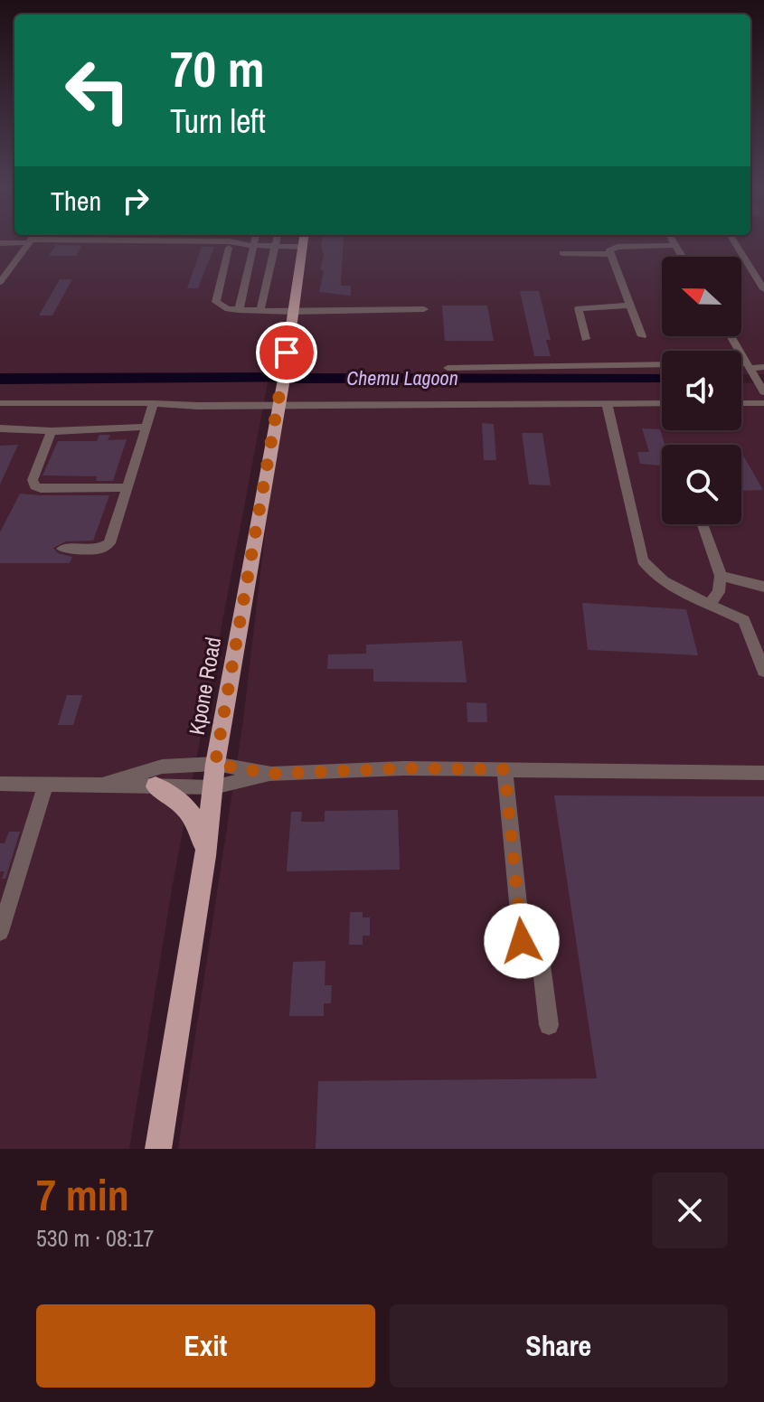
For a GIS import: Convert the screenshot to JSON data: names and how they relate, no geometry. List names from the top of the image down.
{
  "streets": {
    "main road": ["Kpone Road"]
  },
  "water": ["Chemu Lagoon"],
  "north": "left",
  "page": {
    "turn": ["70 m", "Turn left"],
    "then": "Then",
    "heading": ["7 min", "530 m · 08:17"],
    "buttons": ["Exit", "Share"]
  }
}
